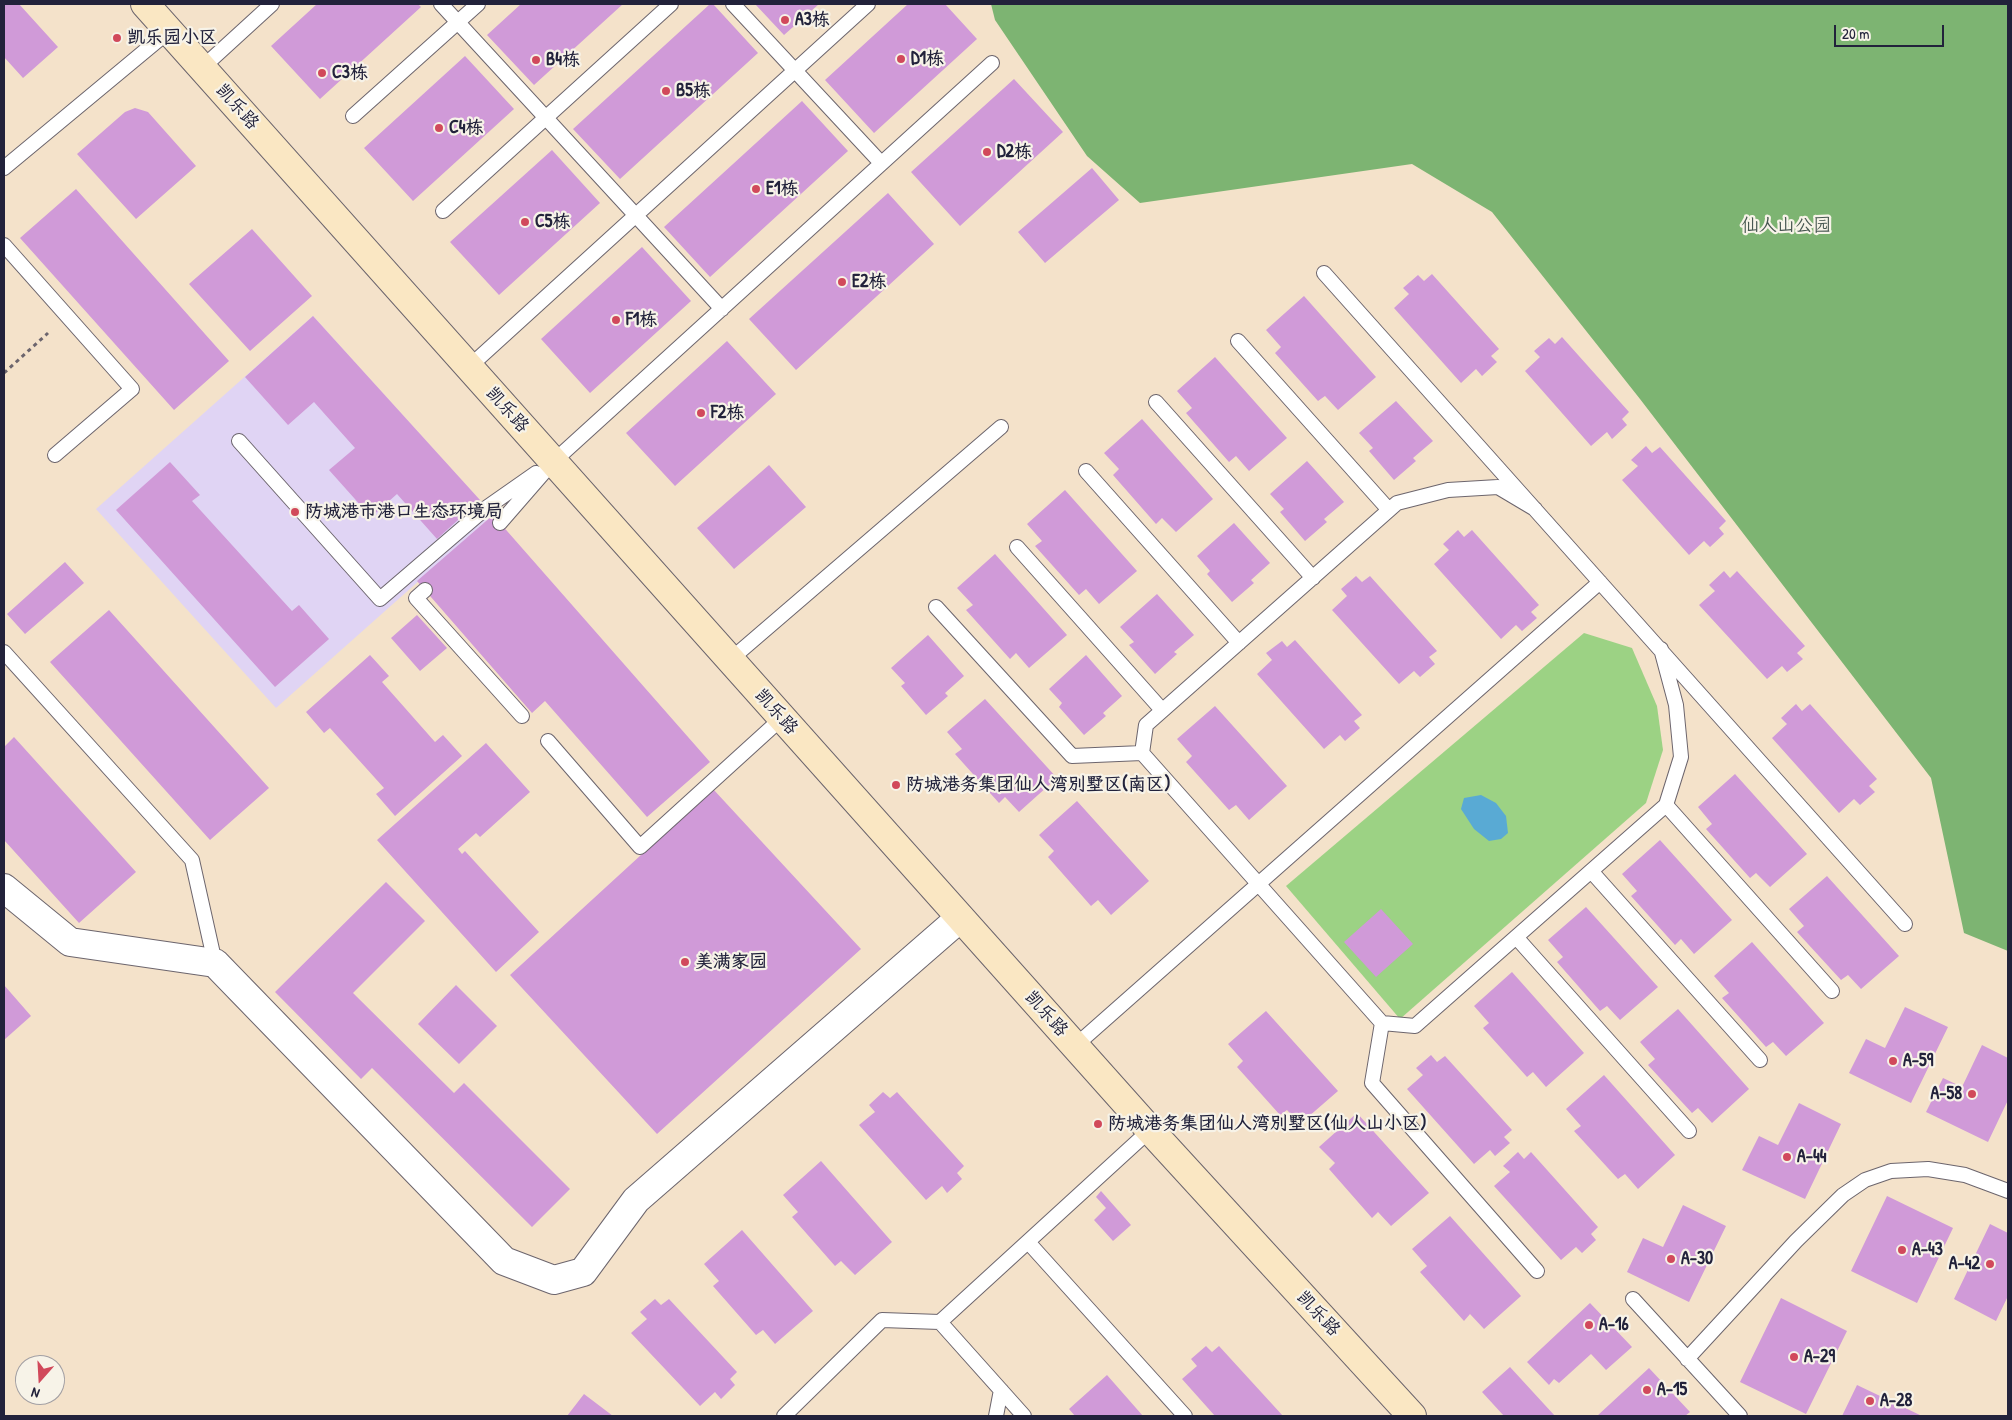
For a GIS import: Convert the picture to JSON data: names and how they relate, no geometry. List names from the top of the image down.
{
  "streets": {
    "street": ["凯乐路"]
  },
  "parks": ["仙人山公园"],
  "places": [
    "A3栋",
    "凯乐园小区",
    "D1栋",
    "B4栋",
    "C3栋",
    "B5栋",
    "C4栋",
    "D2栋",
    "E1栋",
    "C5栋",
    "E2栋",
    "F1栋",
    "F2栋",
    "防城港市港口生态环境局",
    "防城港务集团仙人湾别墅区(南区)",
    "美满家园",
    "A-59",
    "A-58",
    "防城港务集团仙人湾别墅区(仙人山小区)",
    "A-44",
    "A-43",
    "A-30",
    "A-42",
    "A-16",
    "A-29",
    "A-15",
    "A-28"
  ],
  "scale_bar": "20 m",
  "north": "bottom"
}
